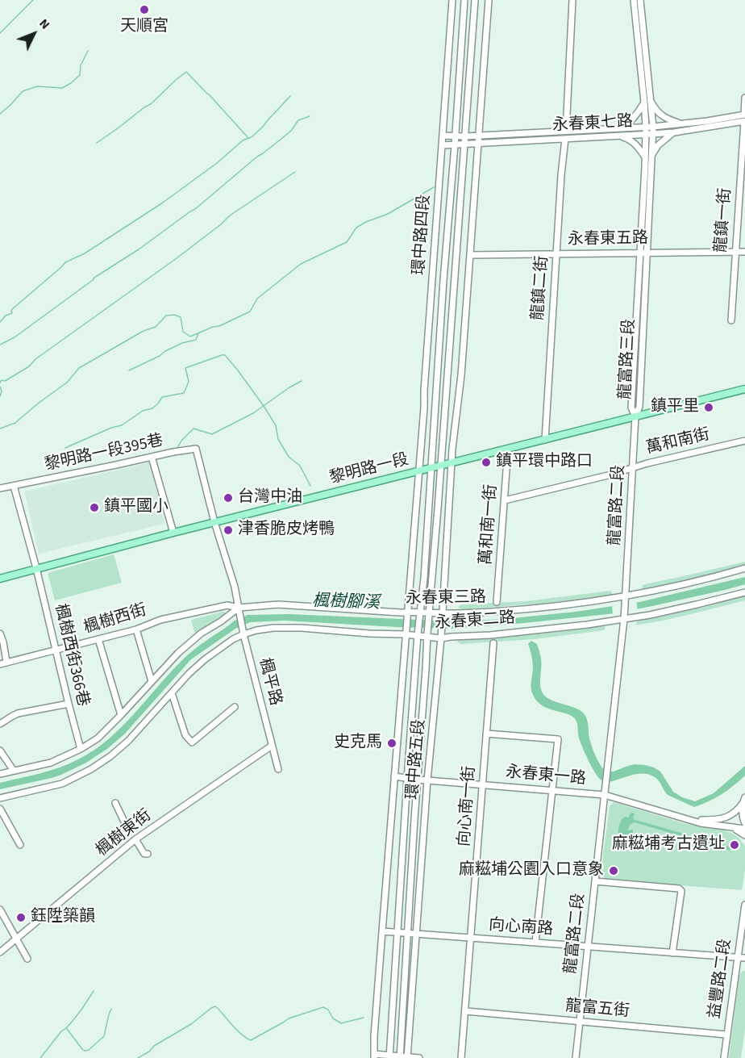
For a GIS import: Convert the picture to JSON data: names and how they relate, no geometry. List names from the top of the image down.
{
  "streets": {
    "main road": ["黎明路一段"],
    "street": [
      "永春東七路",
      "龍鎮一街",
      "環中路四段",
      "永春東五路",
      "龍鎮二街",
      "龍富路三段",
      "萬和南街",
      "黎明路一段395巷",
      "龍富路二段",
      "萬和南一街",
      "永春東三路",
      "楓樹西街",
      "永春東二路",
      "楓樹西街366巷",
      "楓平路",
      "環中路五段",
      "永春東一路",
      "向心南一街",
      "楓樹東街",
      "向心南路",
      "益豐路二段",
      "龍富五街"
    ]
  },
  "crossings": [
    ["永春東七路", "龍鎮一街"],
    ["永春東七路", "環中路四段"],
    ["永春東七路", "龍鎮二街"],
    ["永春東七路", "龍富路三段"],
    ["龍鎮一街", "永春東五路"],
    ["環中路四段", "黎明路一段"],
    ["環中路四段", "環中路五段"],
    ["永春東五路", "龍鎮二街"],
    ["永春東五路", "龍富路三段"],
    ["龍鎮二街", "黎明路一段"],
    ["龍富路三段", "黎明路一段"],
    ["龍富路三段", "龍富路二段"],
    ["萬和南街", "龍富路二段"],
    ["萬和南街", "萬和南一街"],
    ["黎明路一段395巷", "黎明路一段"],
    ["黎明路一段", "龍富路二段"],
    ["黎明路一段", "萬和南一街"],
    ["黎明路一段", "楓樹西街366巷"],
    ["黎明路一段", "環中路五段"],
    ["龍富路二段", "永春東三路"],
    ["龍富路二段", "永春東二路"],
    ["龍富路二段", "永春東一路"],
    ["龍富路二段", "向心南路"],
    ["龍富路二段", "龍富五街"],
    ["永春東三路", "楓樹西街"],
    ["永春東三路", "楓平路"],
    ["永春東三路", "環中路五段"],
    ["楓樹西街", "楓樹西街366巷"],
    ["楓樹西街", "楓平路"],
    ["永春東二路", "楓平路"],
    ["永春東二路", "環中路五段"],
    ["楓平路", "楓樹東街"],
    ["環中路五段", "永春東一路"],
    ["環中路五段", "向心南路"],
    ["永春東一路", "向心南一街"],
    ["向心南一街", "向心南路"],
    ["向心南一街", "龍富五街"],
    ["向心南路", "益豐路二段"],
    ["益豐路二段", "龍富五街"]
  ],
  "water": ["楓樹腳溪"],
  "places": [
    "天順宮",
    "鎮平里",
    "鎮平環中路口",
    "台灣中油",
    "鎮平國小",
    "津香脆皮烤鴨",
    "史克馬",
    "麻糍埔考古遺址",
    "麻糍埔公園入口意象",
    "鈺陞築韻"
  ],
  "north": "top right"
}
